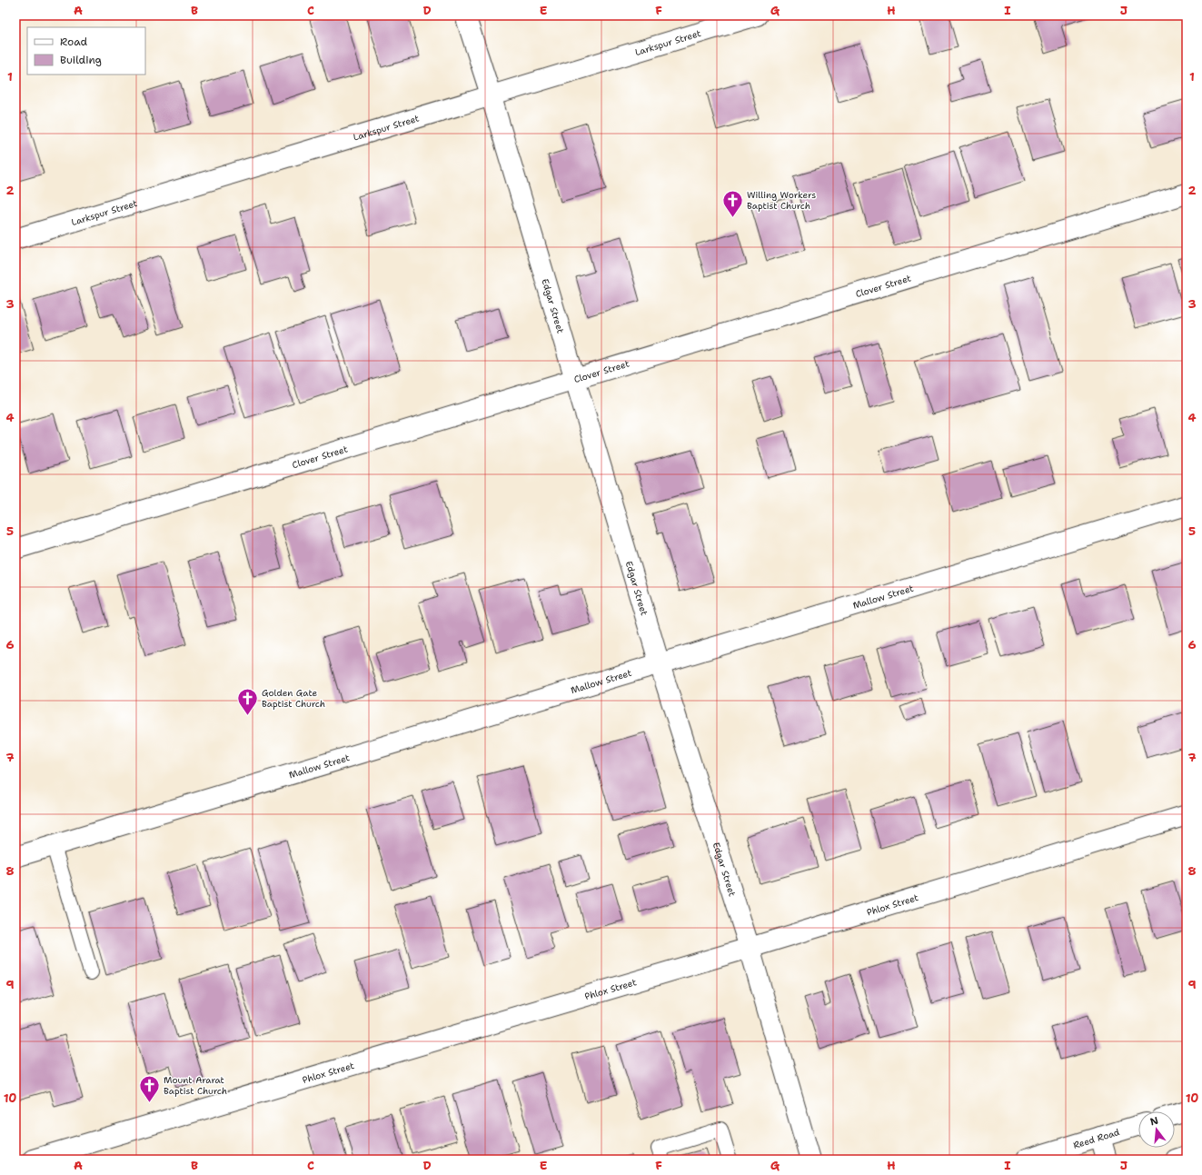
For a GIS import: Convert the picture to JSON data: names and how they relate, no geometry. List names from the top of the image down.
{
  "streets": {
    "street": [
      "Larkspur Street",
      "Clover Street",
      "Edgar Street",
      "Mallow Street",
      "Phlox Street",
      "Reed Road"
    ]
  },
  "crossings": [
    ["Larkspur Street", "Edgar Street"],
    ["Clover Street", "Edgar Street"],
    ["Edgar Street", "Mallow Street"],
    ["Edgar Street", "Phlox Street"]
  ],
  "places": {
    "church": ["Willing Workers Baptist Church", "Golden Gate Baptist Church", "Mount Ararat Baptist Church"]
  },
  "legend": ["Road", "Building"],
  "north": "top",
  "grid": {
    "columns": [
      "A",
      "B",
      "C",
      "D",
      "E",
      "F",
      "G",
      "H",
      "I",
      "J"
    ],
    "rows": [
      "1",
      "2",
      "3",
      "4",
      "5",
      "6",
      "7",
      "8",
      "9",
      "10"
    ]
  }
}
